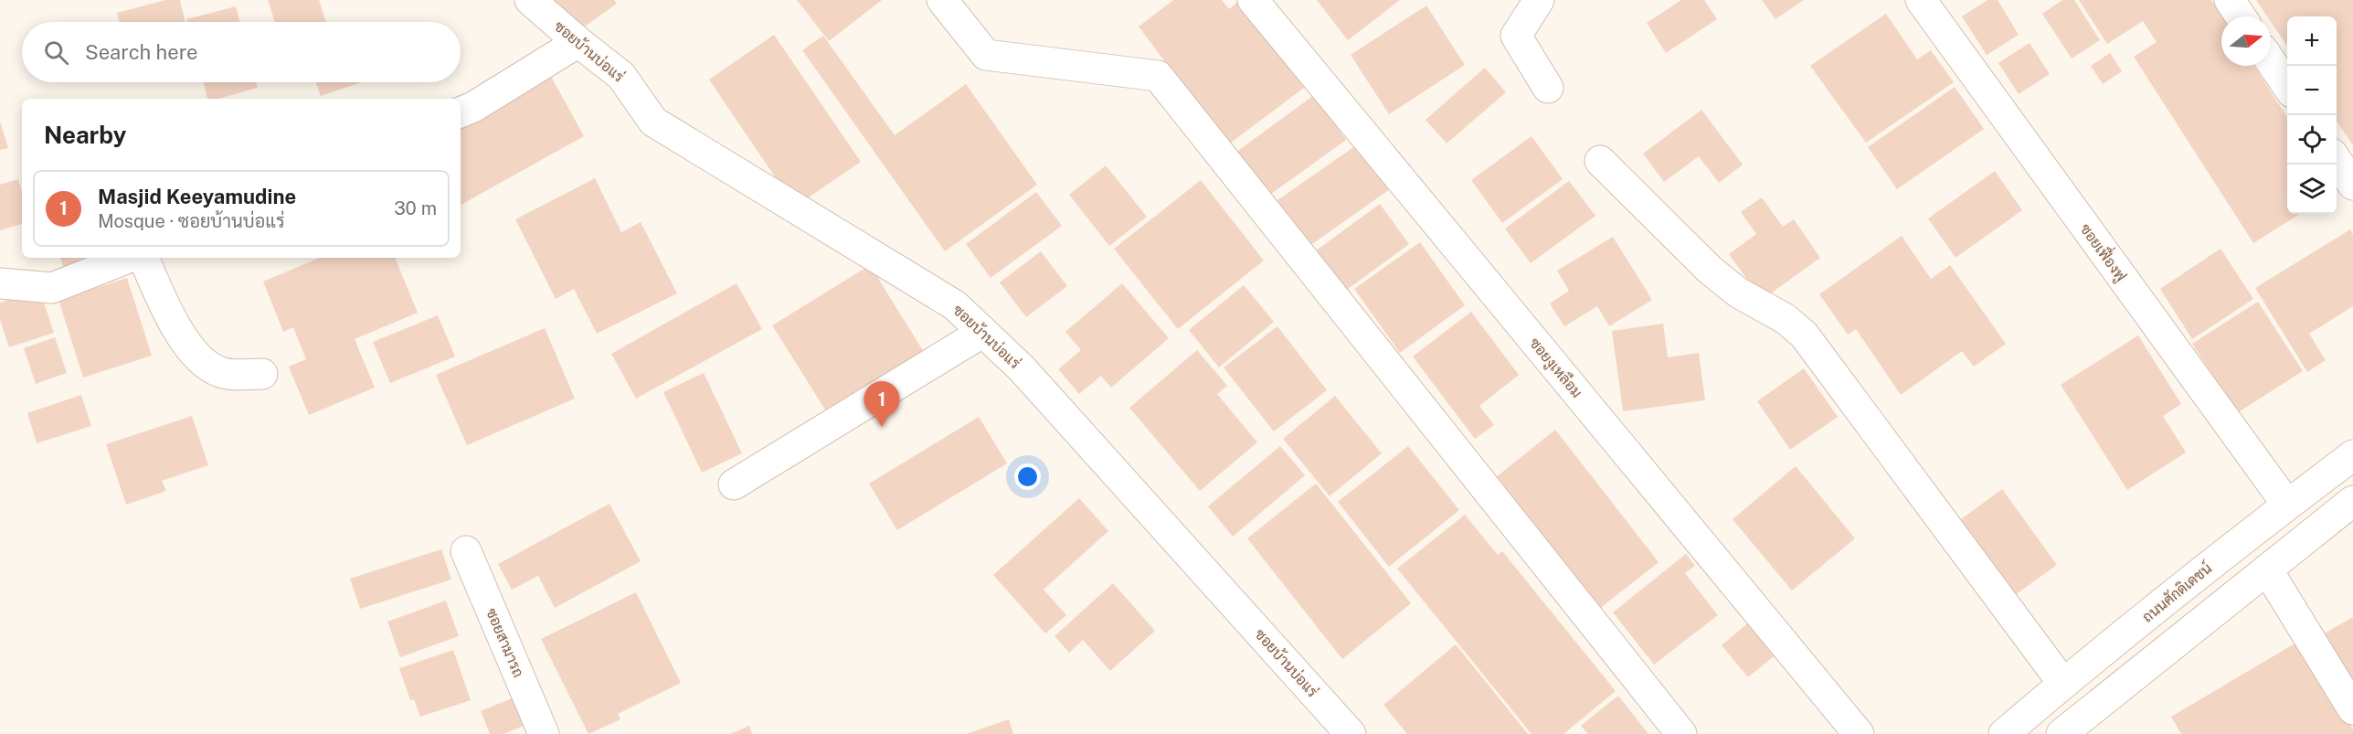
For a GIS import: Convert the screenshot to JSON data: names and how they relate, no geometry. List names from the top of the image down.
{
  "streets": {
    "street": [
      "ซอยบ้านบ่อแร่",
      "ซอยเฟื่องฟู",
      "ซอยงูเหลือม",
      "ถนนศักดิเดชน์",
      "ซอยสามารถ"
    ]
  },
  "crossings": [
    ["ซอยเฟื่องฟู", "ถนนศักดิเดชน์"]
  ],
  "north": "right",
  "page": {
    "map_buttons": ["+", "−"],
    "search": "Search here",
    "heading": "Nearby",
    "list": [
      {
        "mark": "1",
        "name": "Masjid Keeyamudine",
        "note": "Mosque · ซอยบ้านบ่อแร่",
        "value": "30 m"
      }
    ],
    "pins": "1"
  }
}
